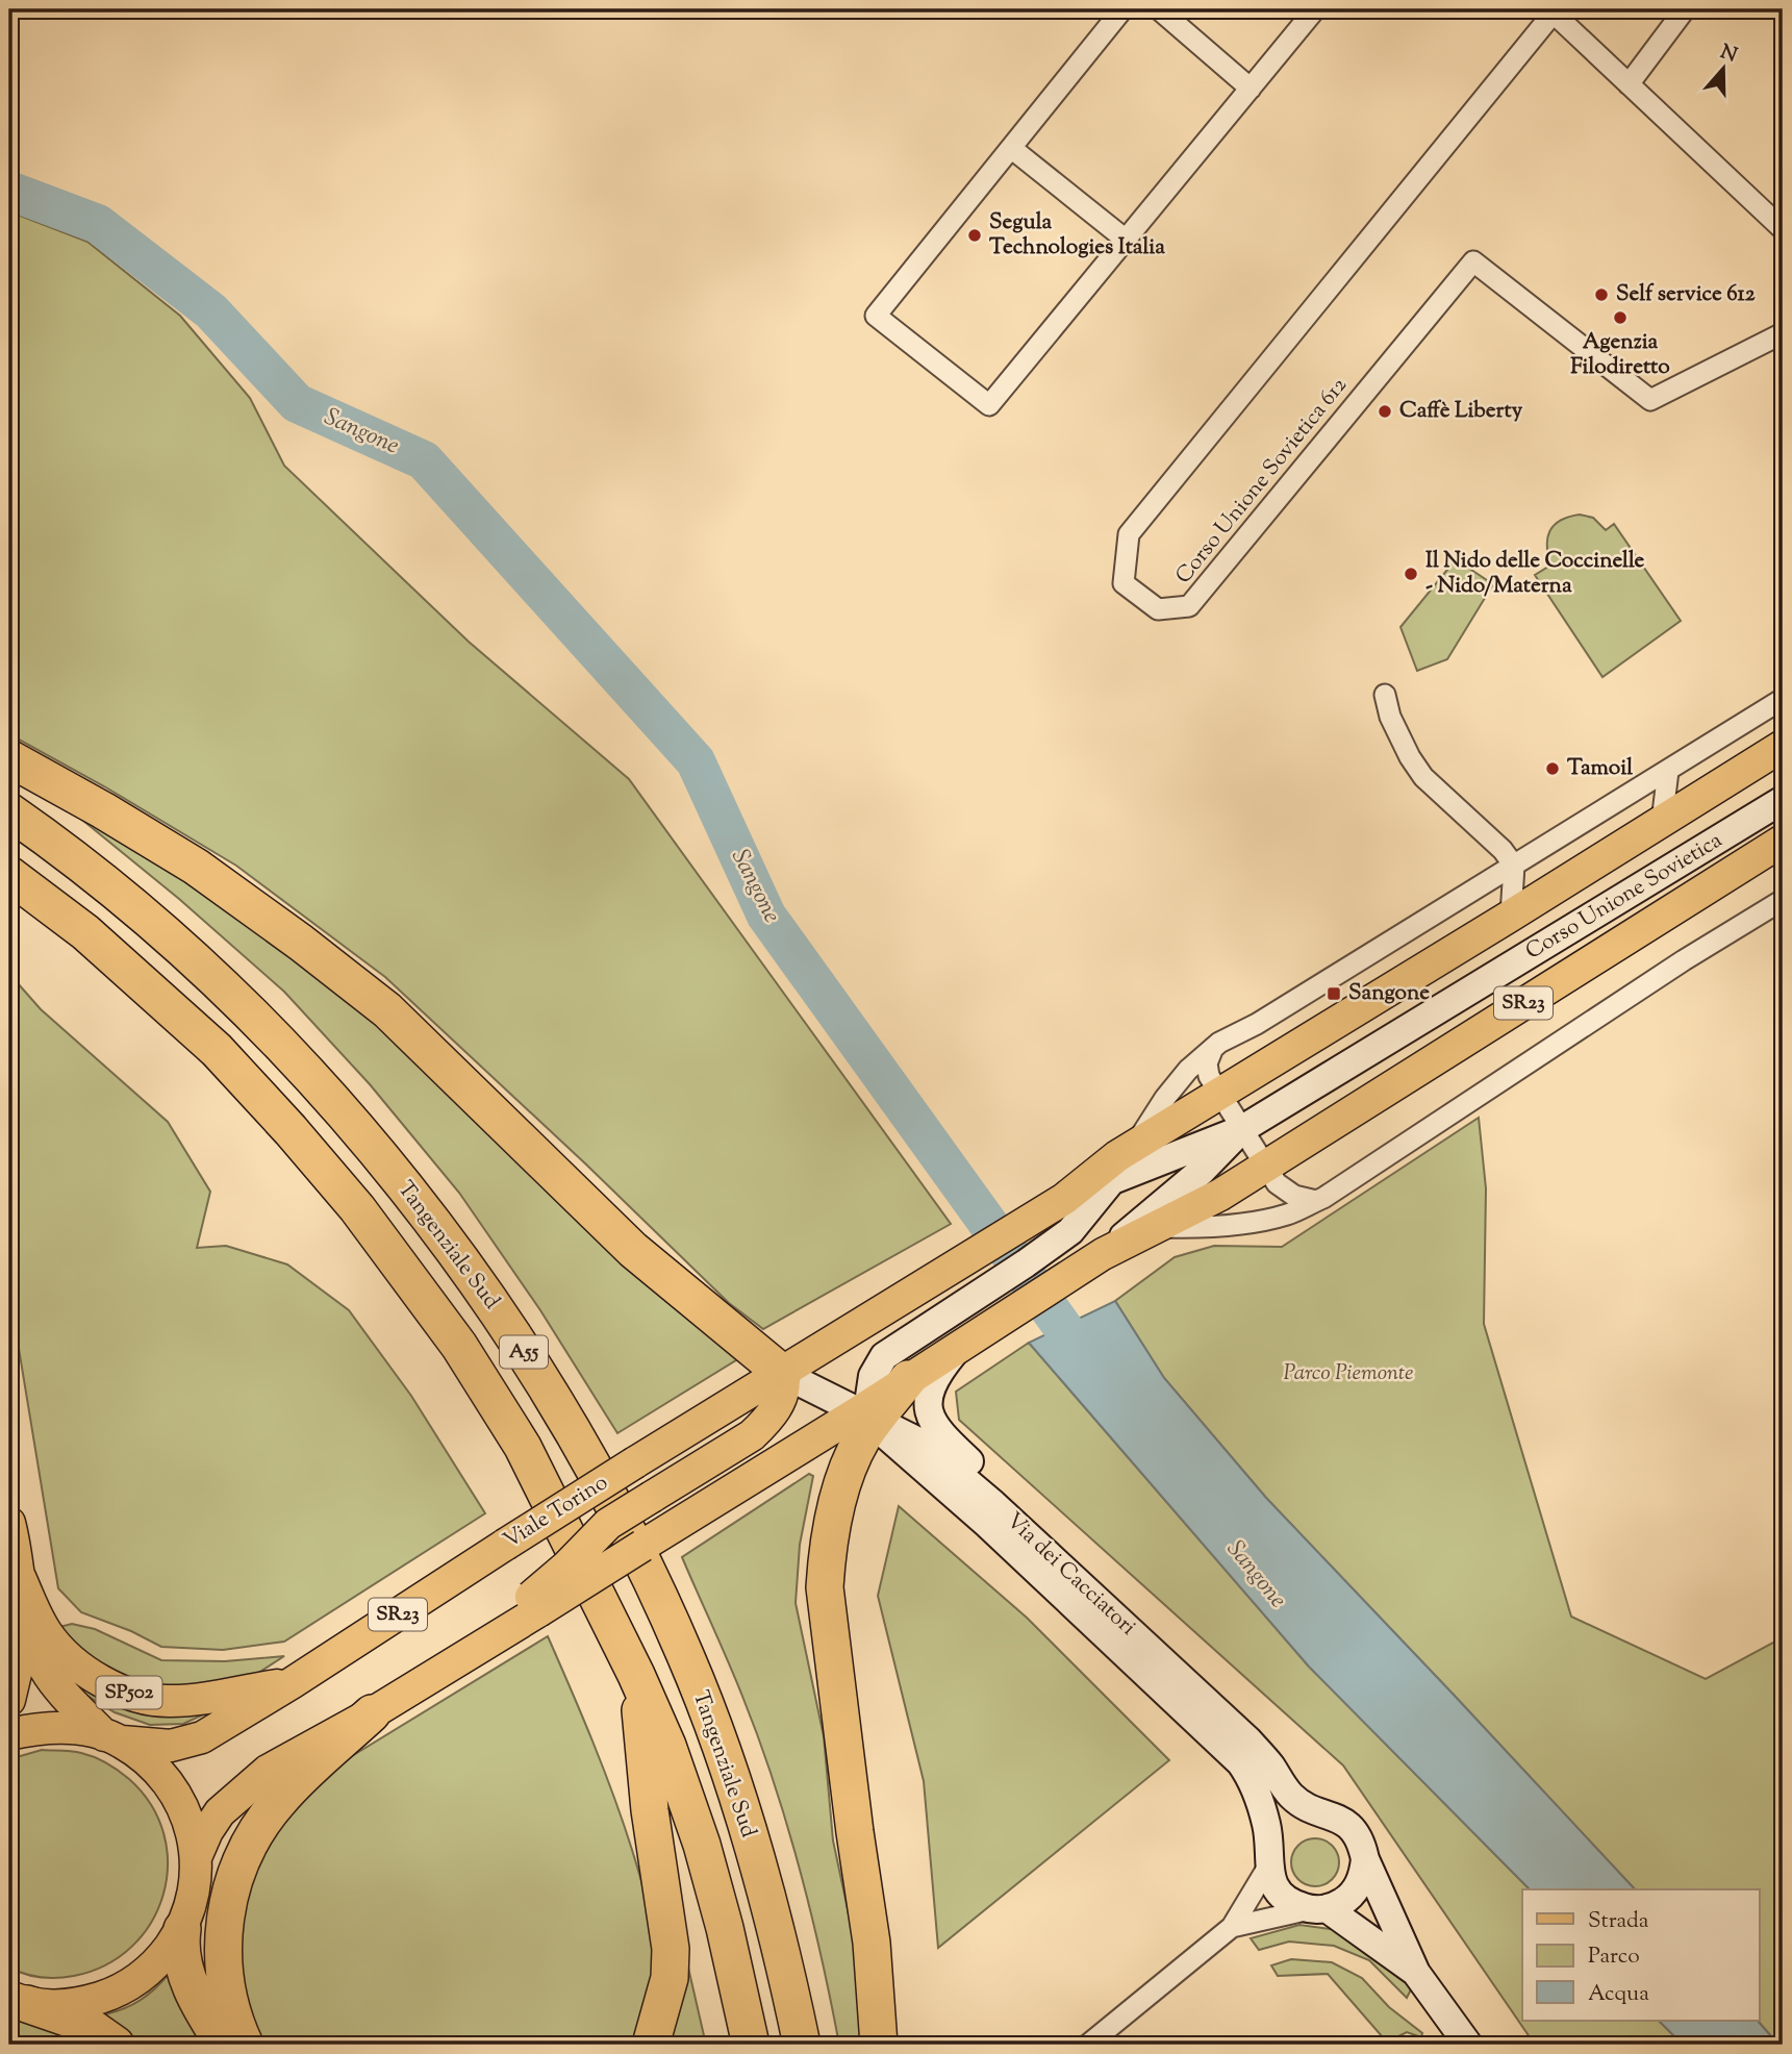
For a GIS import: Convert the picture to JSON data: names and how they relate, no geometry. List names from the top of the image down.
{
  "streets": {
    "highway": ["Tangenziale Sud", "A55"],
    "main road": [
      "Corso Unione Sovietica",
      "SR23",
      "Viale Torino",
      "SP502"
    ],
    "street": ["Corso Unione Sovietica 612", "Via dei Cacciatori"]
  },
  "crossings": [
    ["Corso Unione Sovietica", "SR23"],
    ["Corso Unione Sovietica", "Viale Torino"],
    ["Viale Torino", "Via dei Cacciatori"],
    ["Viale Torino", "SP502"]
  ],
  "water": ["Sangone"],
  "parks": ["Parco Piemonte"],
  "places": {
    "other": [
      "Segula Technologies Italia",
      "Self service 612",
      "Agenzia Filodiretto",
      "Caffè Liberty",
      "Il Nido delle Coccinelle - Nido/Materna",
      "Tamoil"
    ],
    "transit": ["Sangone"]
  },
  "legend": ["Strada", "Parco", "Acqua"],
  "north": "top"
}
